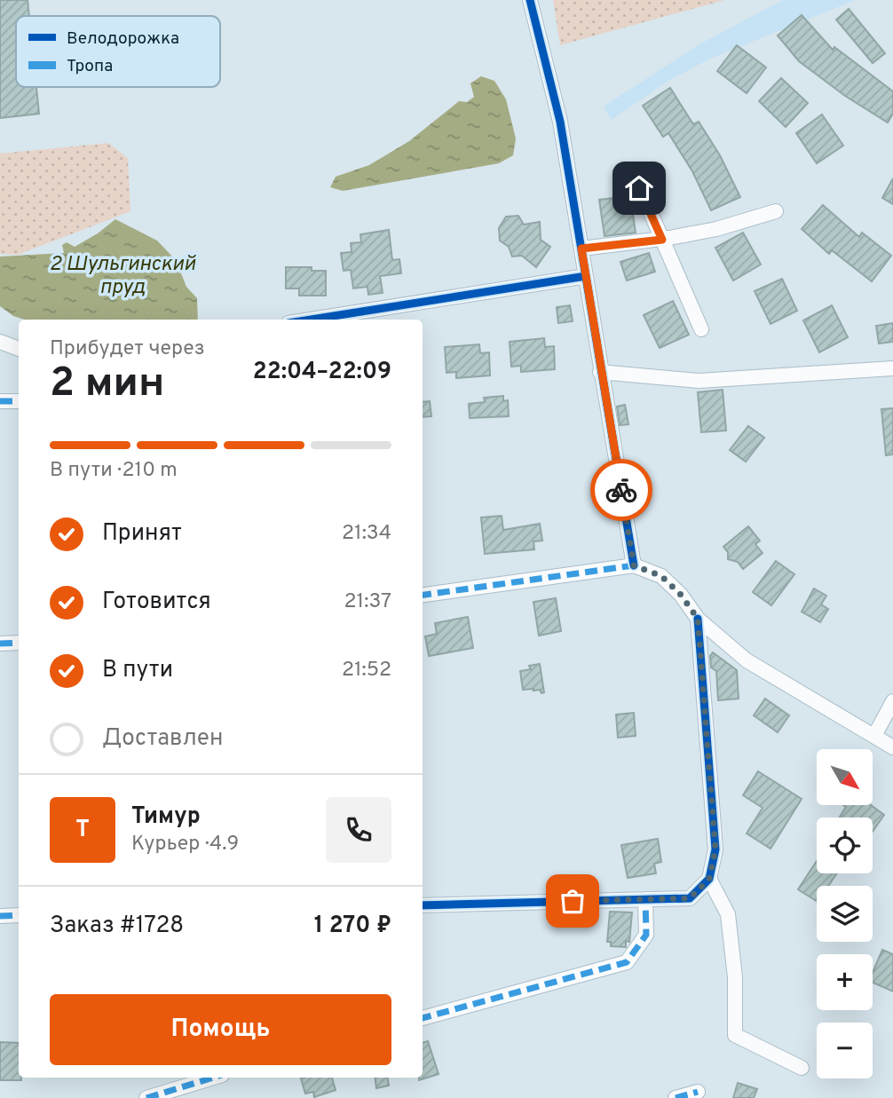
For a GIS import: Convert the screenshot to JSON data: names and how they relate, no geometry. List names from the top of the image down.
{
  "water": ["2 Шульгинский пруд"],
  "legend": ["Велодорожка", "Тропа"],
  "north": "bottom right",
  "page": {
    "heading": ["2 мин", "Прибудет через", "22:04–22:09"],
    "panel": [
      "Тимур",
      "Курьер · 4.9",
      "Заказ #1728",
      "1 270 ₽"
    ],
    "bar": "В пути · 210 m",
    "list": [
      ["Принят", "21:34"],
      ["Готовится", "21:37"],
      ["В пути", "21:52"],
      "Доставлен"
    ],
    "map_buttons": ["+", "−"],
    "round": "Т",
    "buttons": "Помощь"
  }
}
